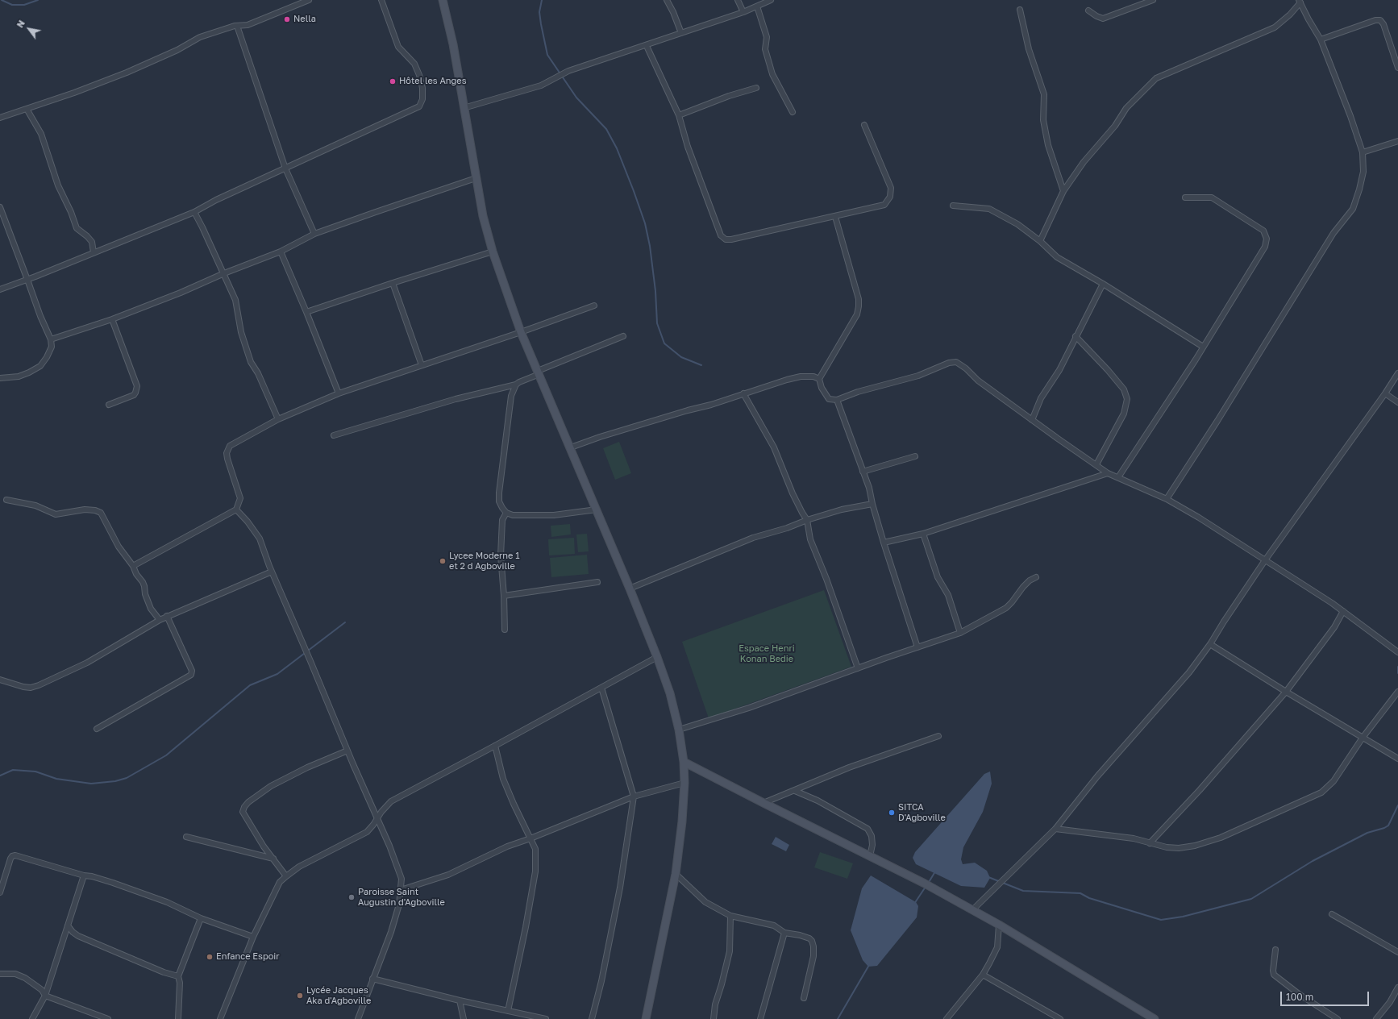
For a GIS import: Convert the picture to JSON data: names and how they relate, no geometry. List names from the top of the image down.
{
  "parks": ["Espace Henri Konan Bedie"],
  "places": [
    "Nella",
    "Hôtel les Anges",
    "Lycee Moderne 1 et 2 d Agboville",
    "SITCA D'Agboville",
    "Paroisse Saint Augustin d'Agboville",
    "Enfance Espoir",
    "Lycée Jacques Aka d'Agboville"
  ],
  "scale_bar": "100 m",
  "north": "top left"
}
